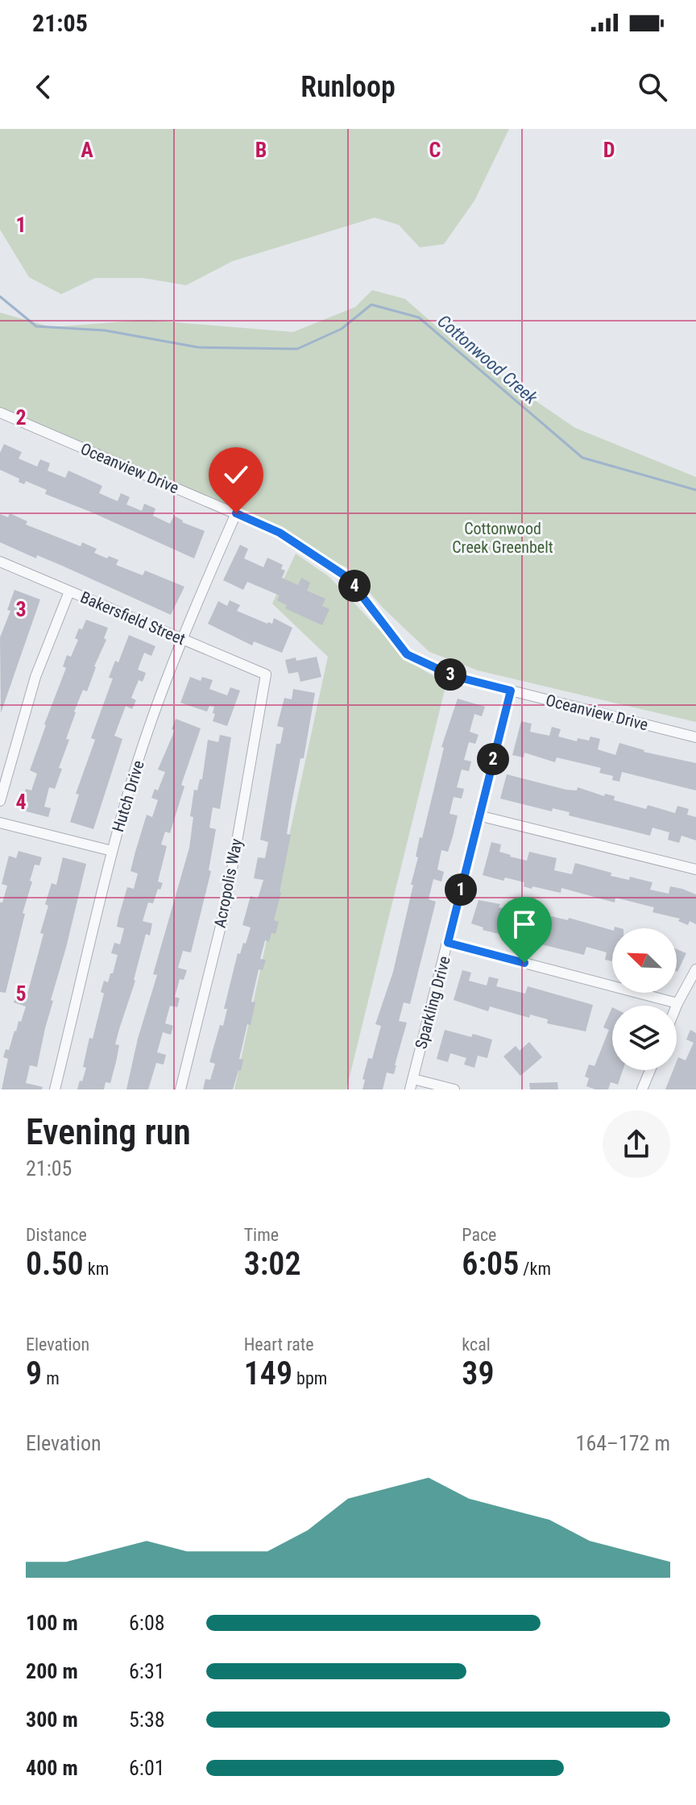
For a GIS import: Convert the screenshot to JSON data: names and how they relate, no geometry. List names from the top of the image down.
{
  "streets": {
    "street": [
      "Oceanview Drive",
      "Bakersfield Street",
      "Hutch Drive",
      "Acropolis Way",
      "Sparkling Drive"
    ]
  },
  "crossings": [
    ["Oceanview Drive", "Hutch Drive"],
    ["Oceanview Drive", "Sparkling Drive"],
    ["Bakersfield Street", "Hutch Drive"],
    ["Bakersfield Street", "Acropolis Way"]
  ],
  "water": ["Cottonwood Creek"],
  "parks": ["Cottonwood Creek Greenbelt"],
  "north": "top left",
  "page": {
    "status": "21:05",
    "header": "Runloop",
    "pins": [
      "4",
      "3",
      "2",
      "1"
    ],
    "heading": ["Evening run", "21:05"],
    "stats": [
      ["Distance", "0.50 km"],
      ["Time", "3:02"],
      ["Pace", "6:05 /km"],
      ["Elevation", "9 m"],
      ["Heart rate", "149 bpm"],
      ["kcal", "39"]
    ],
    "chart": ["Elevation", "164–172 m"],
    "list": [
      {
        "name": "100 m",
        "note": "6:08"
      },
      {
        "name": "200 m",
        "note": "6:31"
      },
      {
        "name": "300 m",
        "note": "5:38"
      },
      {
        "name": "400 m",
        "note": "6:01"
      }
    ]
  },
  "grid": {
    "columns": [
      "A",
      "B",
      "C",
      "D"
    ],
    "rows": [
      "1",
      "2",
      "3",
      "4",
      "5"
    ]
  }
}
